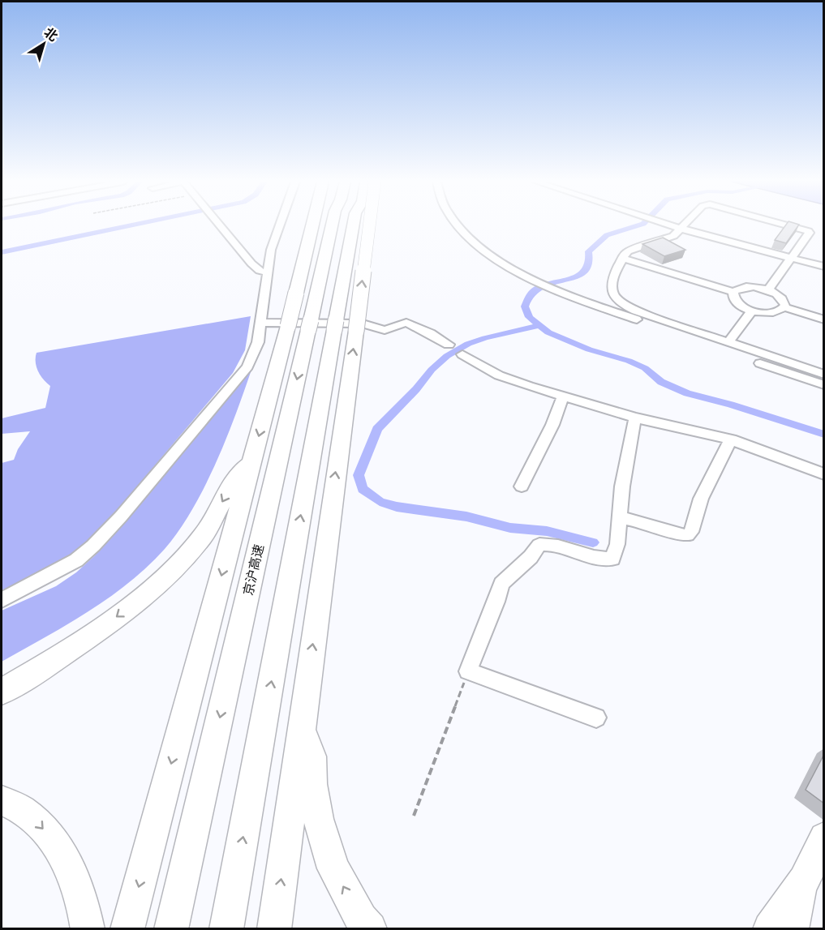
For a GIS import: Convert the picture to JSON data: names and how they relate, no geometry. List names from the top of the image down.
{
  "streets": {
    "highway": ["京沪高速"]
  },
  "north": "top right"
}
